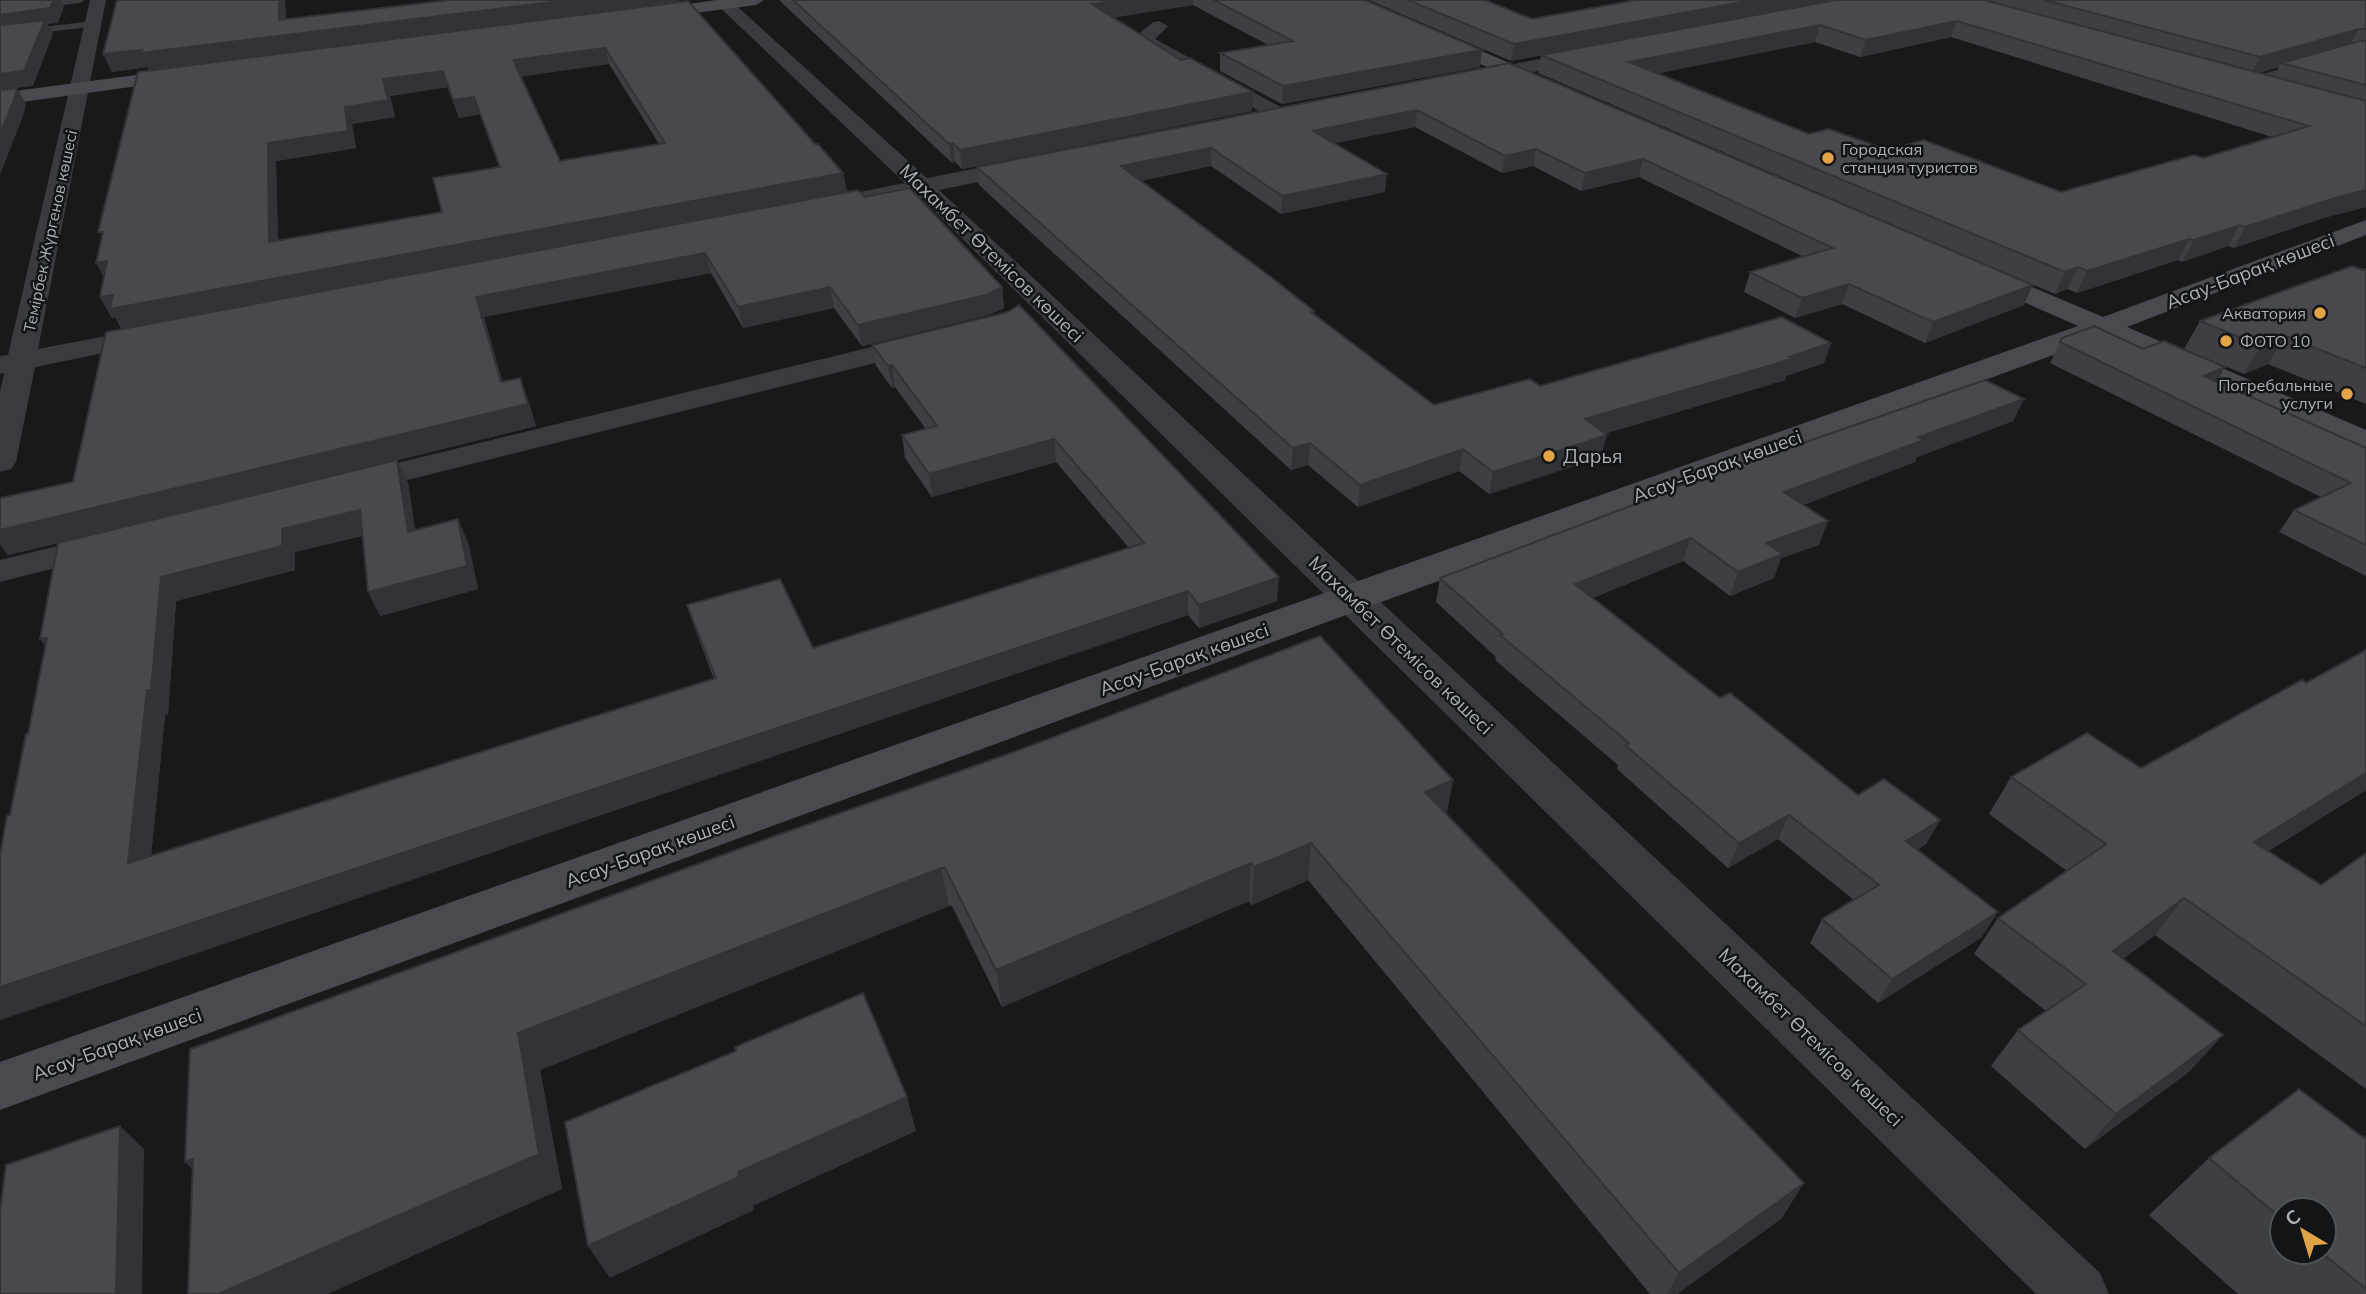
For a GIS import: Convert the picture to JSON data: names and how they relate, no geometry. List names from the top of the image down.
{
  "streets": {
    "street": ["Темірбек Жүргенов көшесі", "Махамбет Өтемісов көшесі", "Асау-Барақ көшесі"]
  },
  "crossings": [
    ["Махамбет Өтемісов көшесі", "Асау-Барақ көшесі"]
  ],
  "places": [
    "Городская станция туристов",
    "Акватория",
    "ФОТО 10",
    "Погребальные услуги",
    "Дарья"
  ],
  "north": "top left"
}
